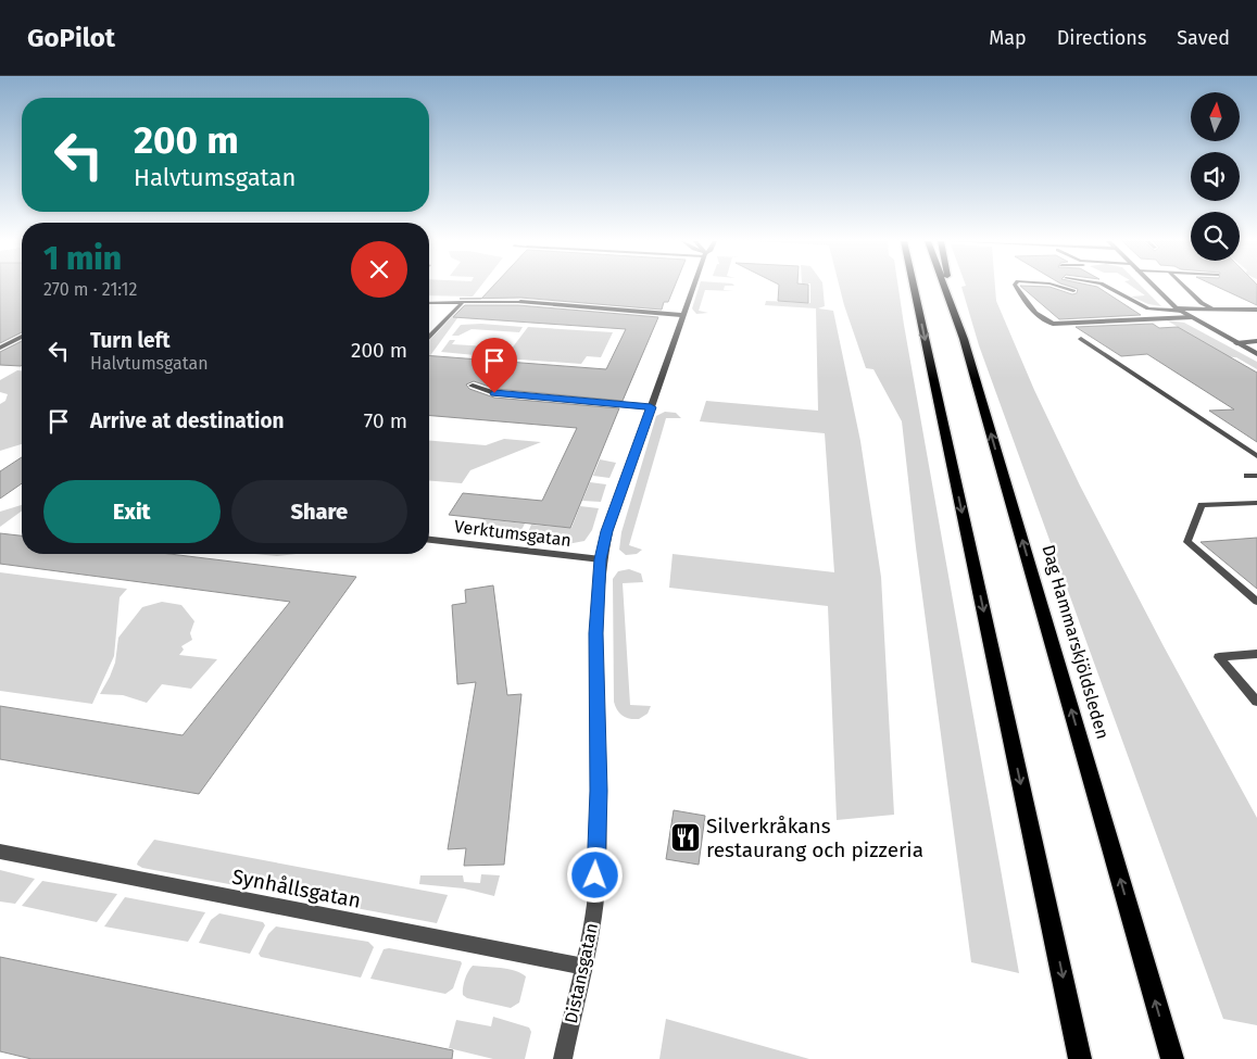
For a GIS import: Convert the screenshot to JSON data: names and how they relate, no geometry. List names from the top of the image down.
{
  "streets": {
    "main road": ["Dag Hammarskjöldsleden"],
    "street": ["Verktumsgatan", "Synhållsgatan", "Distansgatan"]
  },
  "crossings": [
    ["Verktumsgatan", "Distansgatan"],
    ["Synhållsgatan", "Distansgatan"]
  ],
  "places": {
    "restaurant": ["Silverkråkans restaurang och pizzeria"]
  },
  "north": "top",
  "page": {
    "header": "GoPilot",
    "nav": ["Map", "Directions", "Saved"],
    "turn": ["200 m", "Halvtumsgatan"],
    "heading": ["1 min", "270 m · 21:12"],
    "list": [
      {
        "name": "Turn left",
        "note": "Halvtumsgatan",
        "value": "200 m"
      },
      {
        "name": "Arrive at destination",
        "value": "70 m"
      }
    ],
    "buttons": ["Exit", "Share"]
  }
}
